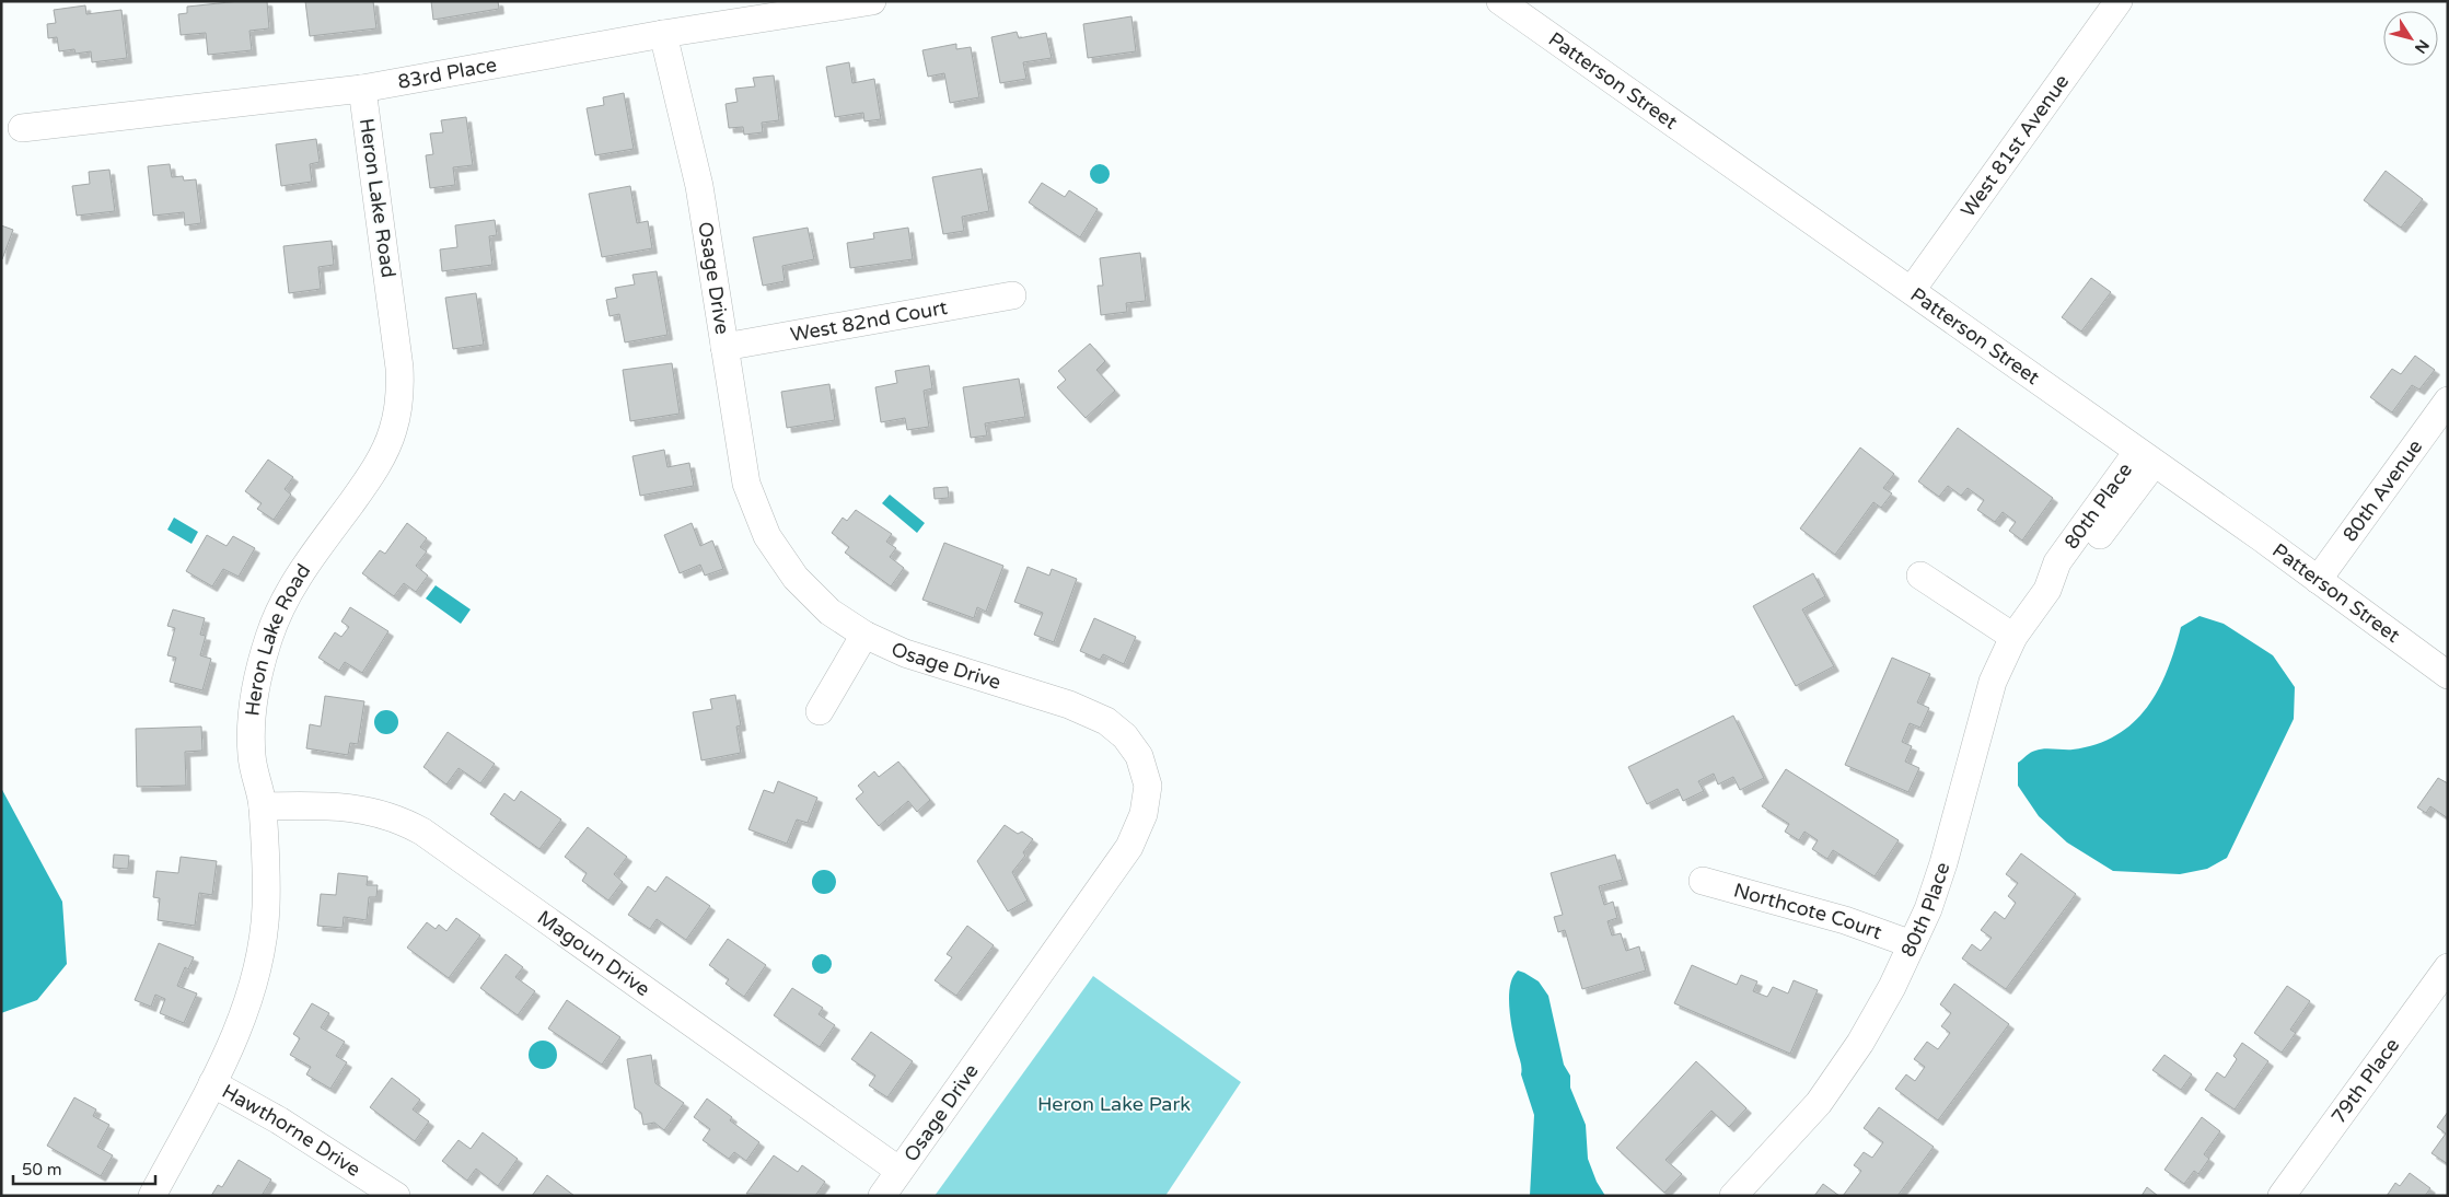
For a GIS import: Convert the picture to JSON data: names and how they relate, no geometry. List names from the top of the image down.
{
  "streets": {
    "street": [
      "83rd Place",
      "Patterson Street",
      "West 81st Avenue",
      "Heron Lake Road",
      "Osage Drive",
      "West 82nd Court",
      "80th Avenue",
      "80th Place",
      "Northcote Court",
      "Magoun Drive",
      "79th Place",
      "Hawthorne Drive"
    ]
  },
  "crossings": [
    ["83rd Place", "Heron Lake Road"],
    ["83rd Place", "Osage Drive"],
    ["Patterson Street", "West 81st Avenue"],
    ["Patterson Street", "80th Avenue"],
    ["Patterson Street", "80th Place"],
    ["Heron Lake Road", "Magoun Drive"],
    ["Heron Lake Road", "Hawthorne Drive"],
    ["Osage Drive", "West 82nd Court"],
    ["Osage Drive", "Magoun Drive"],
    ["80th Place", "Northcote Court"]
  ],
  "parks": ["Heron Lake Park"],
  "scale_bar": "50 m",
  "north": "bottom right"
}
